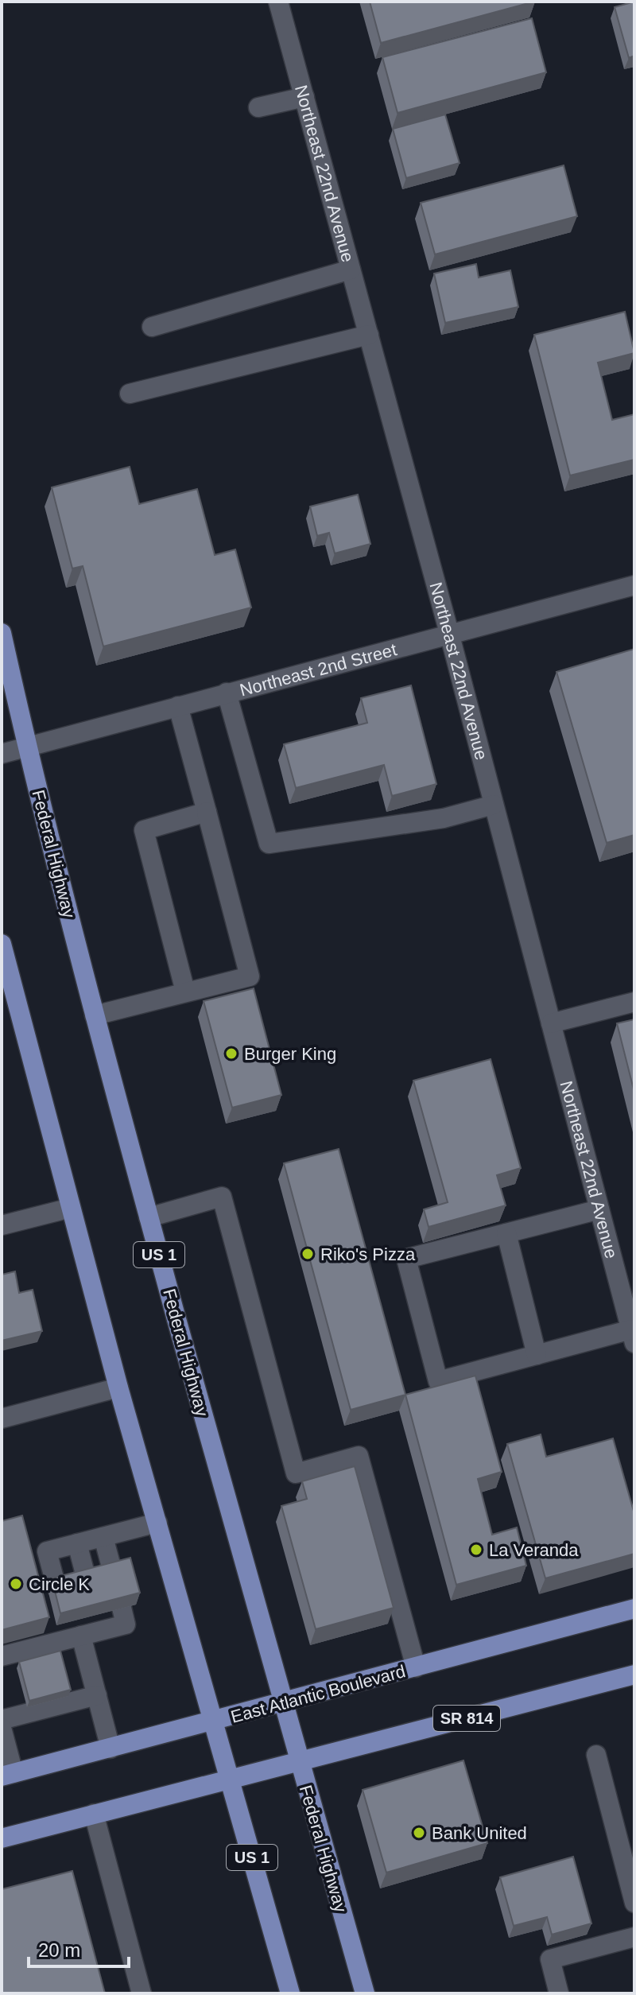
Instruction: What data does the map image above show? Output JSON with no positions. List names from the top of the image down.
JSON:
{
  "streets": {
    "main road": [
      "Federal Highway",
      "US 1",
      "East Atlantic Boulevard",
      "SR 814"
    ],
    "street": ["Northeast 22nd Avenue", "Northeast 2nd Street"]
  },
  "crossings": [
    ["Northeast 22nd Avenue", "Northeast 2nd Street"],
    ["Northeast 2nd Street", "Federal Highway"],
    ["Federal Highway", "East Atlantic Boulevard"],
    ["Federal Highway", "SR 814"],
    ["US 1", "East Atlantic Boulevard"],
    ["US 1", "SR 814"]
  ],
  "places": [
    "Burger King",
    "Riko's Pizza",
    "La Veranda",
    "Circle K",
    "Bank United"
  ],
  "scale_bar": "20 m"
}
